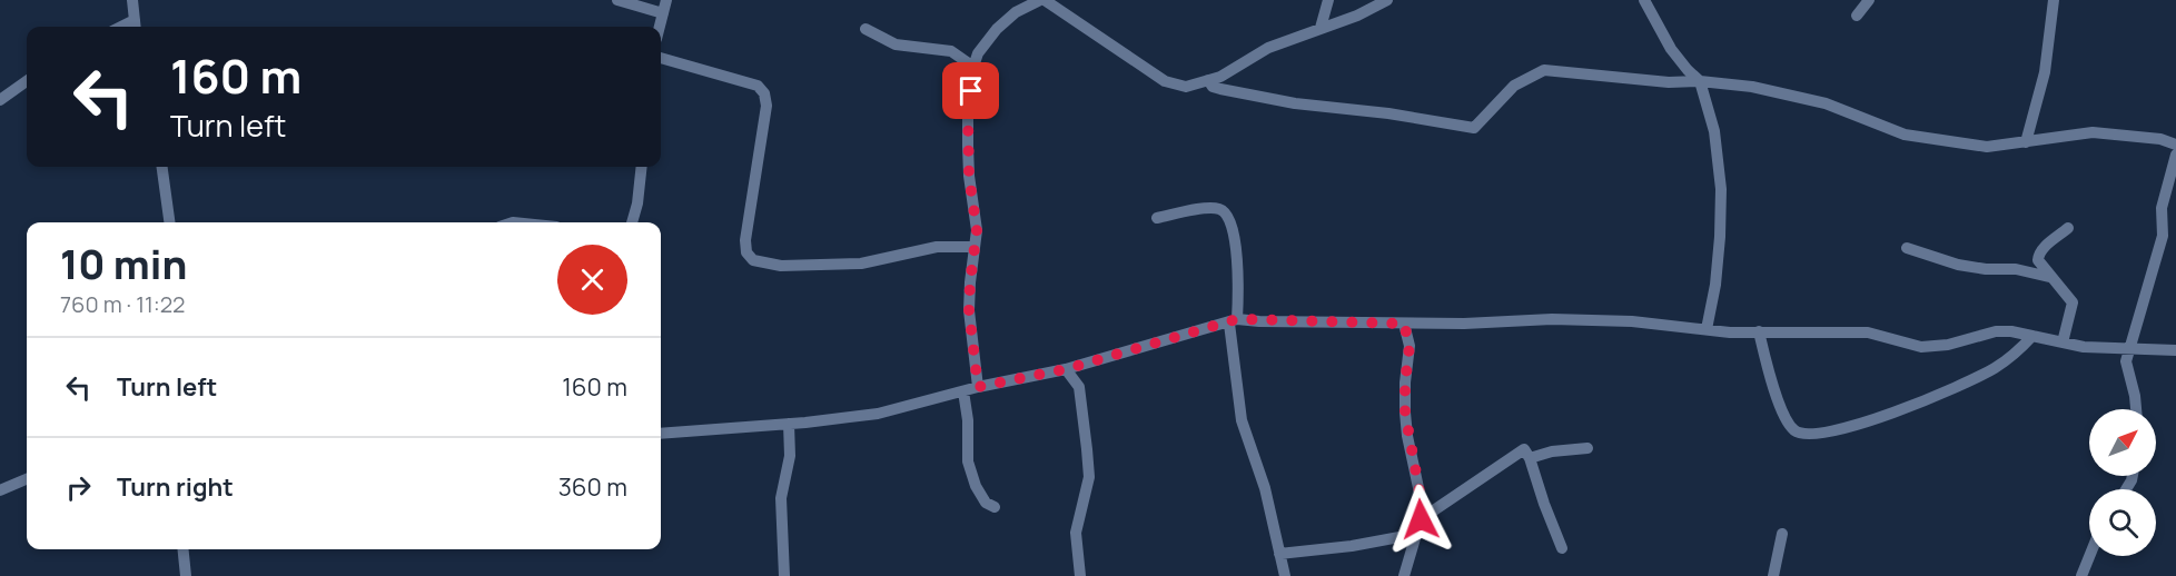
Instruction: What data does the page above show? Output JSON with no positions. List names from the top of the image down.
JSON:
{
  "north": "top right",
  "page": {
    "turn": ["160 m", "Turn left"],
    "heading": ["10 min", "760 m · 11:22"],
    "list": [
      {
        "name": "Turn left",
        "value": "160 m"
      },
      {
        "name": "Turn right",
        "value": "360 m"
      }
    ]
  }
}
